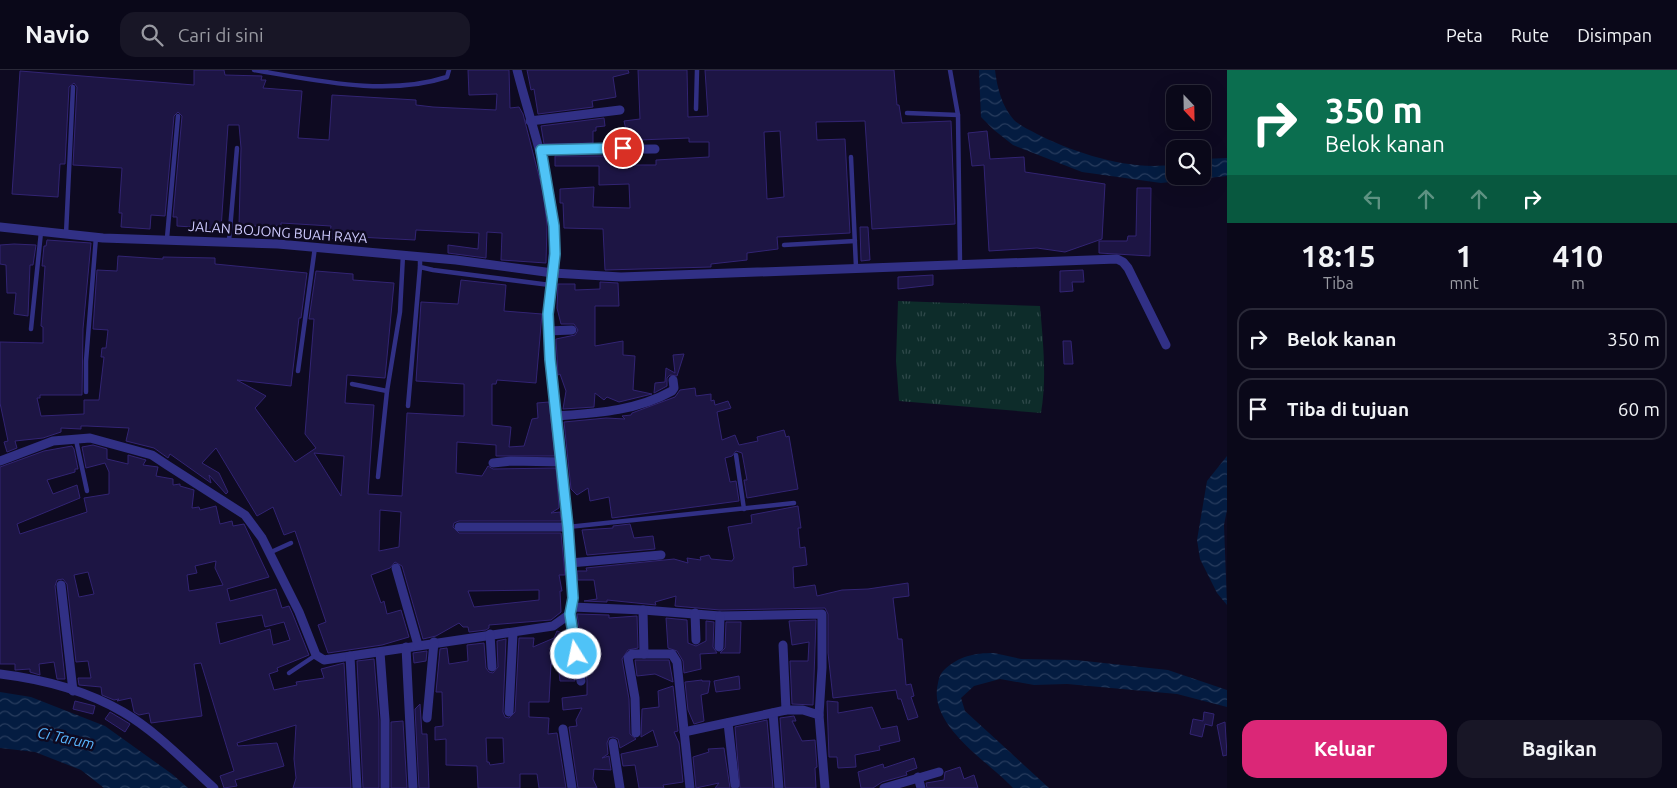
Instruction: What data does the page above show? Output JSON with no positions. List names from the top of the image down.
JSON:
{
  "streets": {
    "street": ["JALAN BOJONG BUAH RAYA"]
  },
  "water": ["Ci Tarum"],
  "north": "bottom",
  "page": {
    "header": "Navio",
    "search": "Cari di sini",
    "nav": ["Peta", "Rute", "Disimpan"],
    "turn": ["350 m", "Belok kanan"],
    "eta": [
      "18:15",
      "Tiba",
      "1",
      "mnt",
      "410",
      "m"
    ],
    "list": [
      {
        "name": "Belok kanan",
        "value": "350 m"
      },
      {
        "name": "Tiba di tujuan",
        "value": "60 m"
      }
    ],
    "buttons": ["Keluar", "Bagikan"]
  }
}
